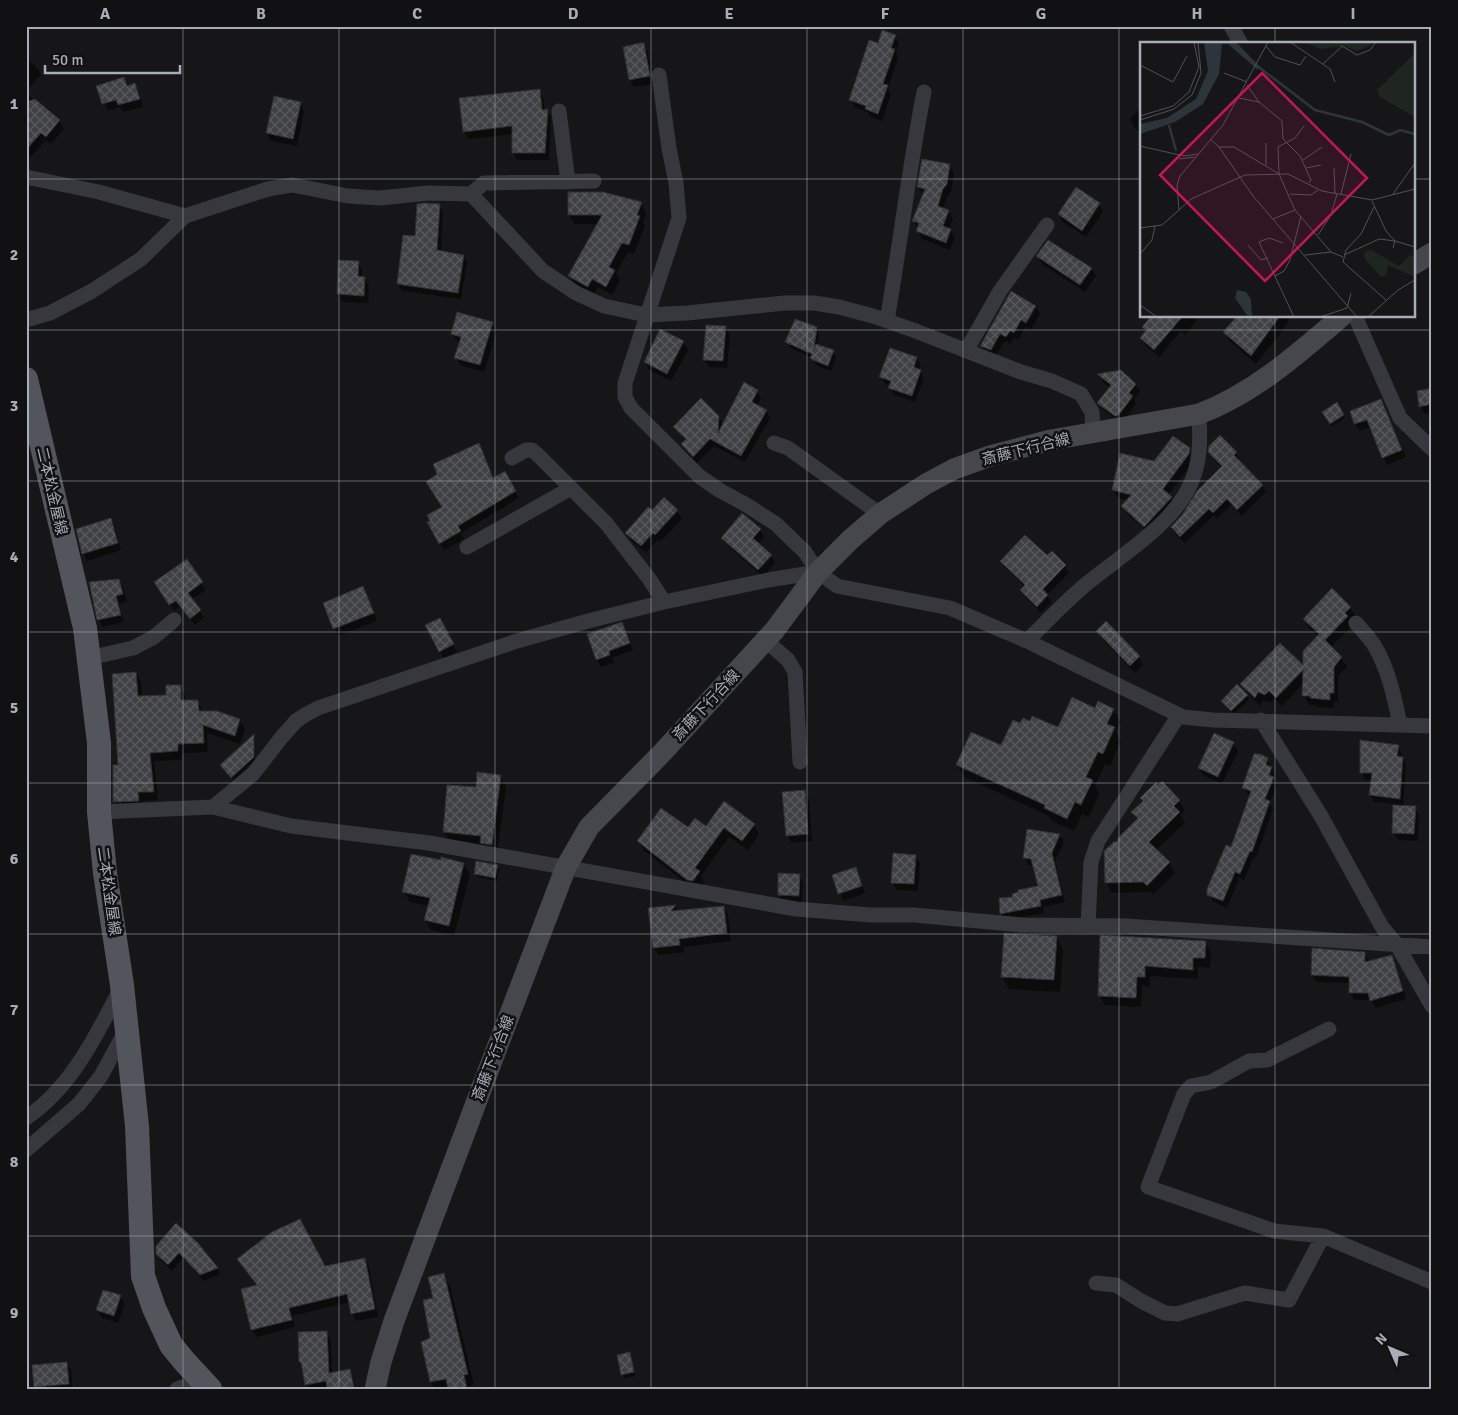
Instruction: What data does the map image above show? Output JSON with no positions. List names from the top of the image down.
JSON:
{
  "streets": {
    "main road": ["斎藤下行合線", "二本松金屋線"]
  },
  "scale_bar": "50 m",
  "north": "top left",
  "grid": {
    "columns": [
      "A",
      "B",
      "C",
      "D",
      "E",
      "F",
      "G",
      "H",
      "I"
    ],
    "rows": [
      "1",
      "2",
      "3",
      "4",
      "5",
      "6",
      "7",
      "8",
      "9"
    ]
  }
}
